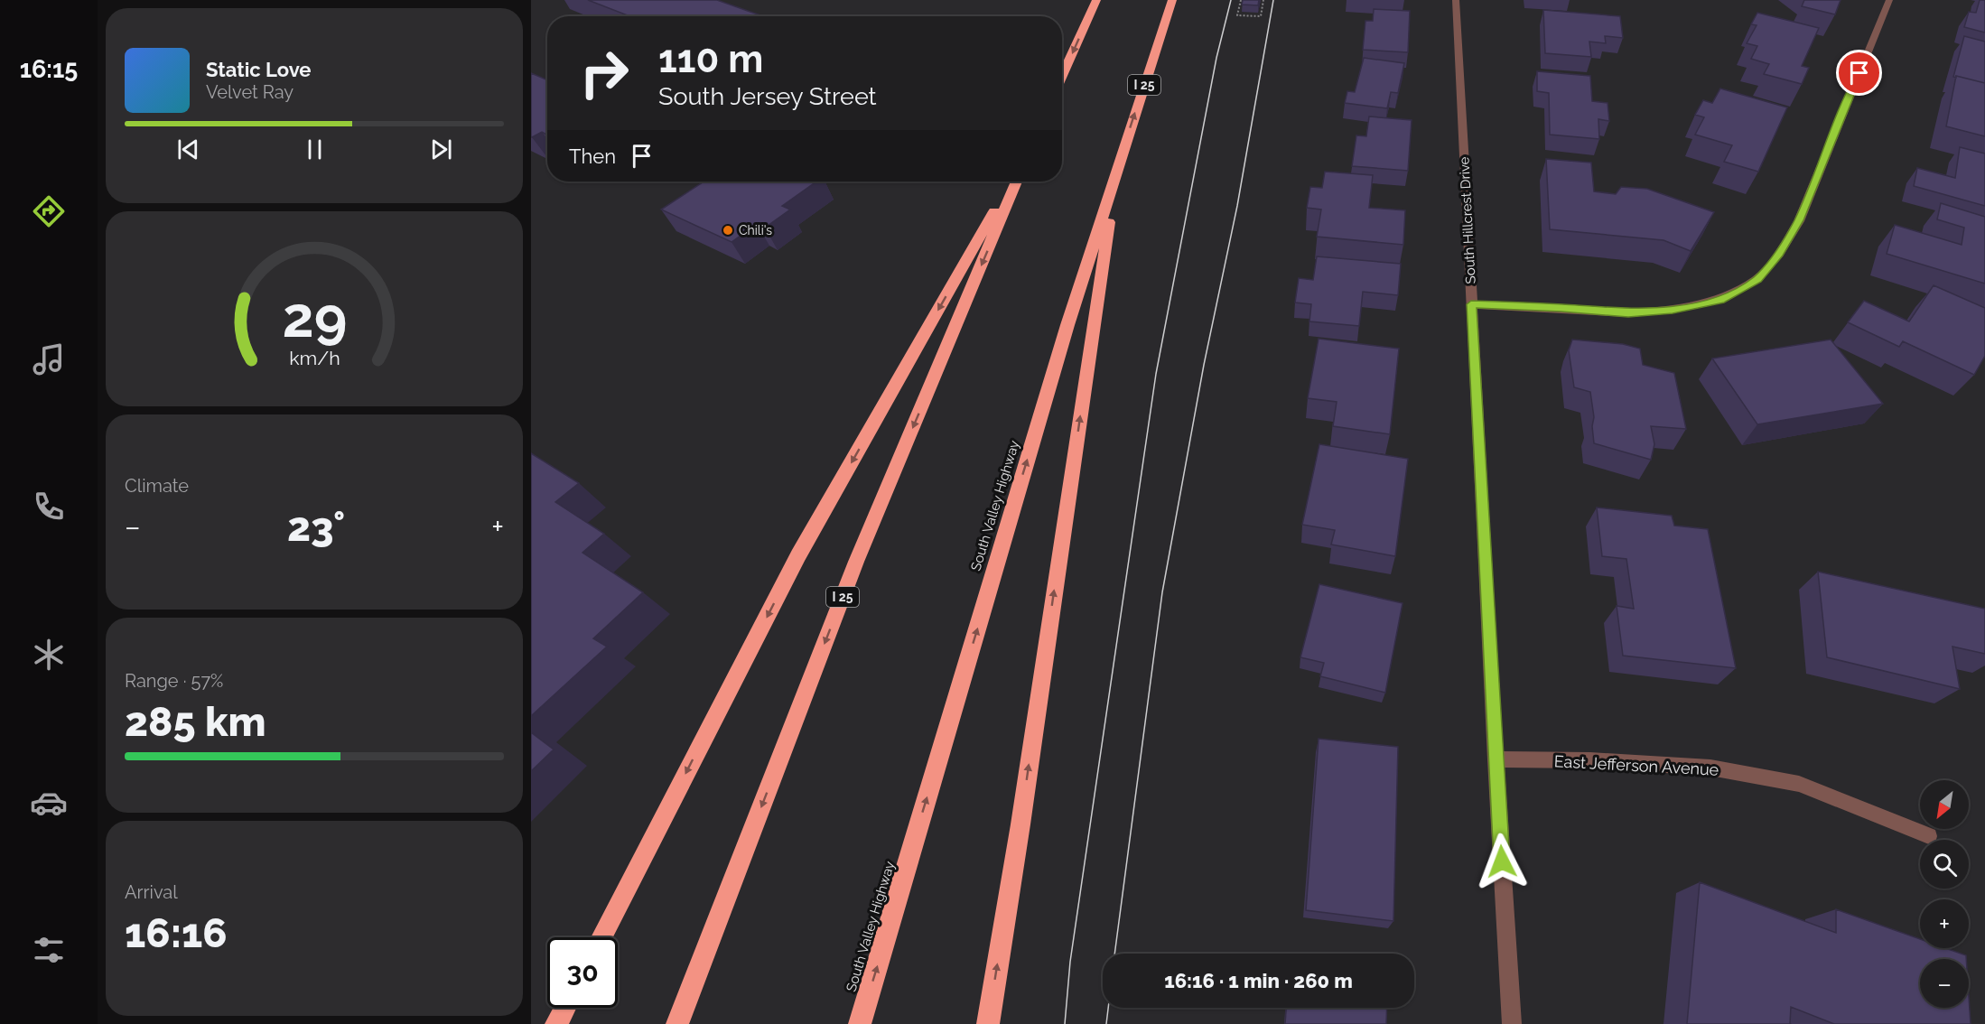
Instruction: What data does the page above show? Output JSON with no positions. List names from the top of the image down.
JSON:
{
  "streets": {
    "highway": ["I 25", "South Valley Highway"],
    "street": ["South Hillcrest Drive", "East Jefferson Avenue"]
  },
  "crossings": [
    ["South Hillcrest Drive", "East Jefferson Avenue"]
  ],
  "places": ["Chili's"],
  "north": "bottom left",
  "page": {
    "tabs": "16:15",
    "turn": ["110 m", "South Jersey Street"],
    "song": ["Static Love", "Velvet Ray"],
    "then": "Then",
    "tile": [
      "Climate",
      ["Range · 57%", "285 km"],
      ["Arrival", "16:16"]
    ],
    "heat": ["−", "23°", "+"],
    "map_buttons": ["+", "−"],
    "limit": "30",
    "trip": "16:16 · 1 min · 260 m",
    "gauge": ["29", "km/h"]
  }
}
